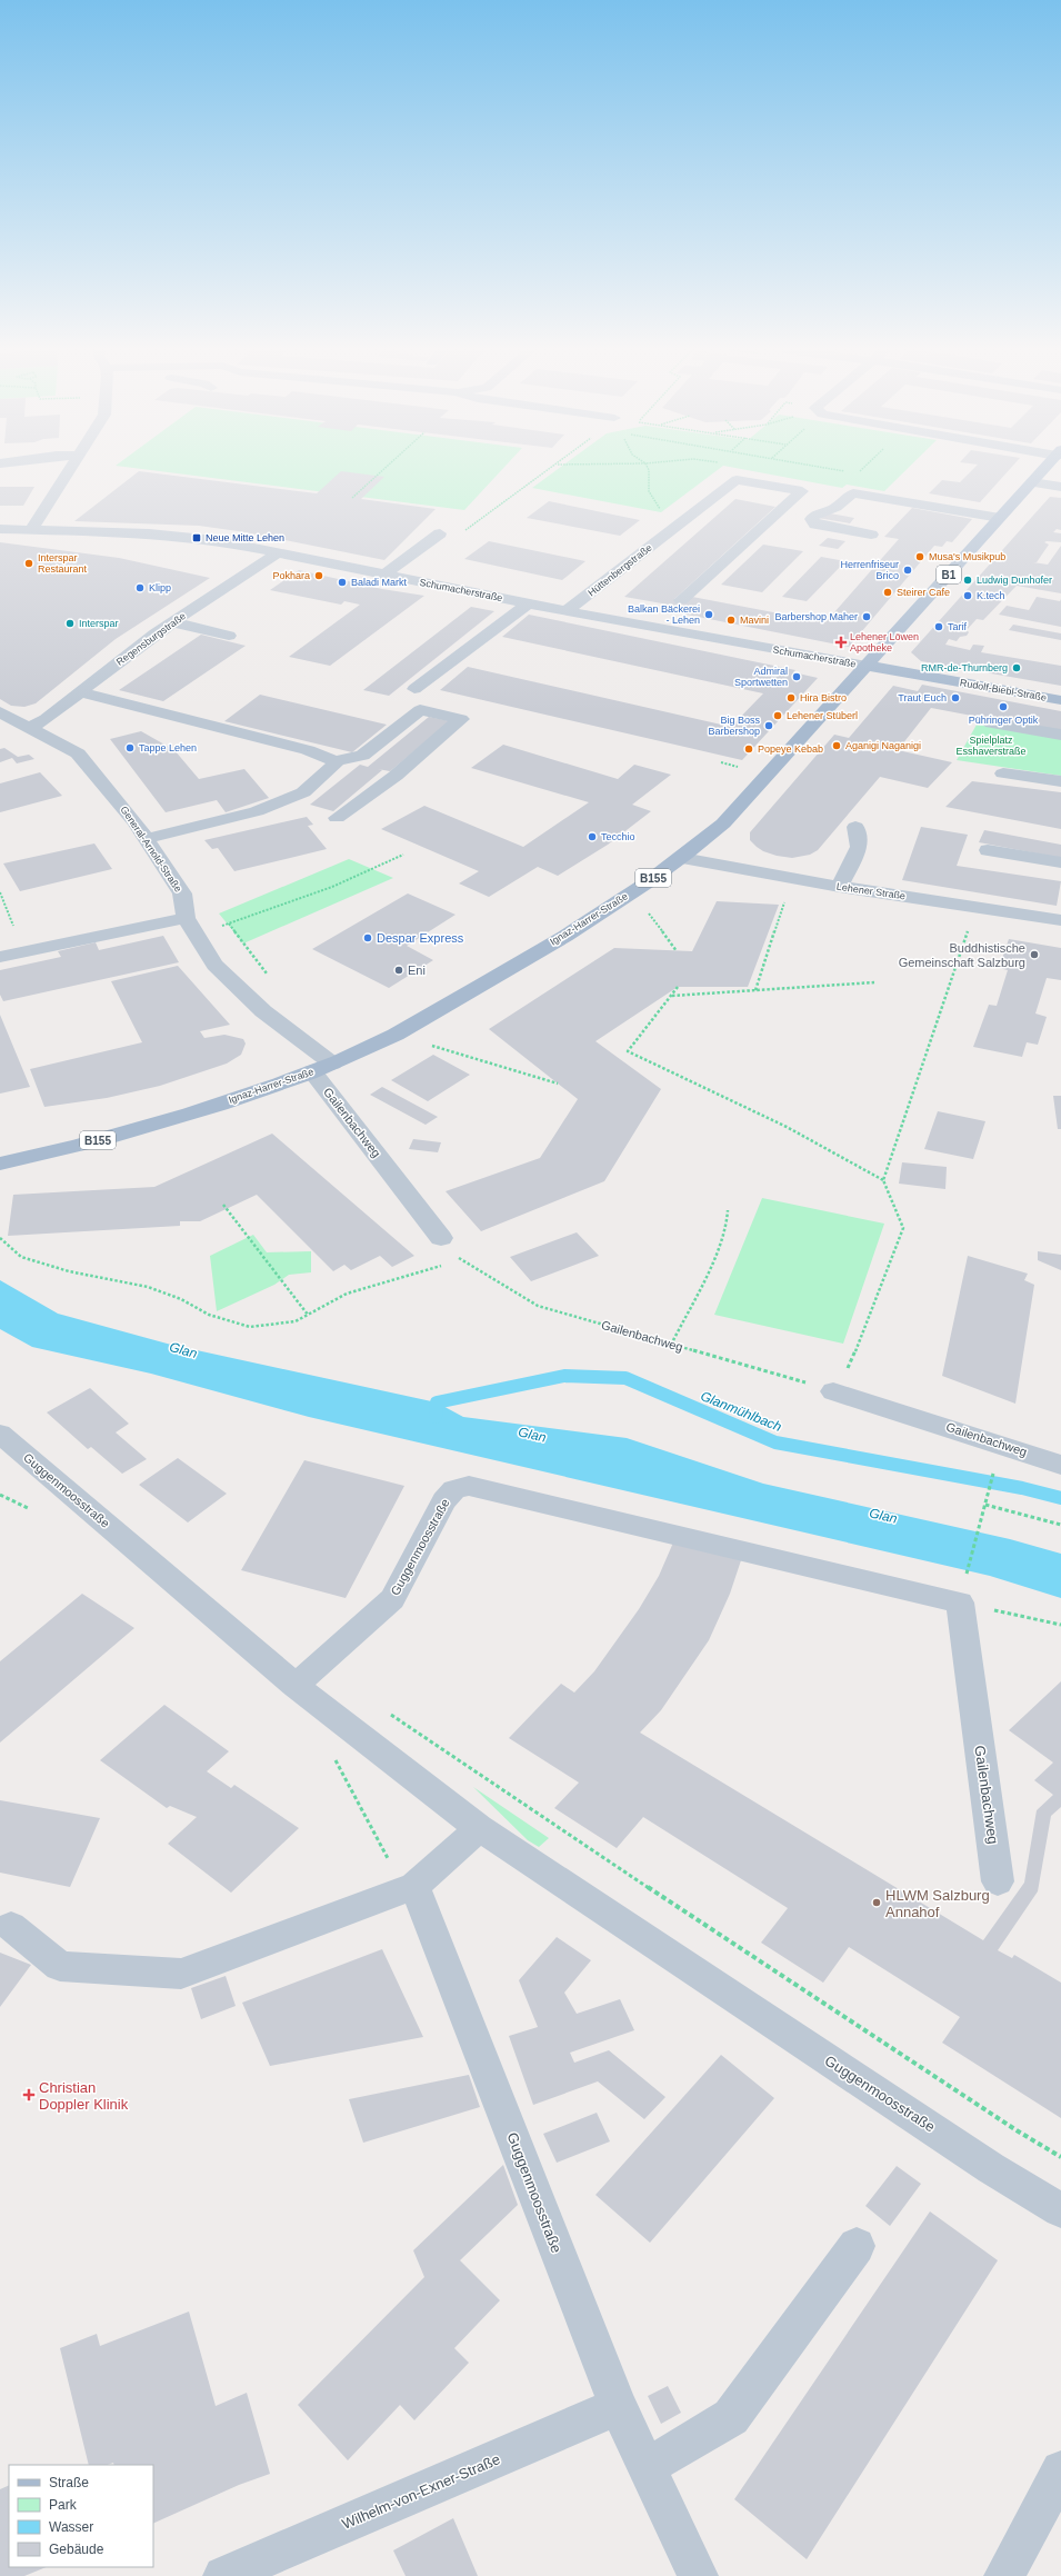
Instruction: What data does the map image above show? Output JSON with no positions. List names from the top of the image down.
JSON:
{
  "streets": {
    "main road": [
      "B1",
      "Rudolf-Biebl-Straße",
      "B155",
      "Ignaz-Harrer-Straße"
    ],
    "street": [
      "Hüttenbergstraße",
      "Schumacherstraße",
      "Regensburgstraße",
      "General-Arnold-Straße",
      "Lehener Straße",
      "Gailenbachweg",
      "Guggenmoosstraße",
      "Wilhelm-von-Exner-Straße"
    ]
  },
  "crossings": [
    ["Hüttenbergstraße", "Schumacherstraße"],
    ["Schumacherstraße", "Regensburgstraße"],
    ["Schumacherstraße", "Rudolf-Biebl-Straße"],
    ["Schumacherstraße", "Ignaz-Harrer-Straße"],
    ["Regensburgstraße", "General-Arnold-Straße"],
    ["Rudolf-Biebl-Straße", "Ignaz-Harrer-Straße"],
    ["General-Arnold-Straße", "Ignaz-Harrer-Straße"],
    ["Lehener Straße", "Ignaz-Harrer-Straße"],
    ["Ignaz-Harrer-Straße", "Gailenbachweg"],
    ["Gailenbachweg", "Guggenmoosstraße"],
    ["Guggenmoosstraße", "Wilhelm-von-Exner-Straße"]
  ],
  "water": ["Glan", "Glanmühlbach"],
  "parks": ["Spielplatz Esshaverstraße"],
  "places": {
    "transit": ["Neue Mitte Lehen"],
    "other": [
      "Musa's Musikpub",
      "Interspar Restaurant",
      "Herrenfriseur Brico",
      "Pokhara",
      "Ludwig Dunhofer",
      "Baladi Markt",
      "Klipp",
      "Steirer Cafe",
      "K.tech",
      "Balkan Bäckerei - Lehen",
      "Barbershop Maher",
      "Mavini",
      "Interspar",
      "Tarif",
      "RMR-de-Thurnberg",
      "Admiral Sportwetten",
      "Hira Bistro",
      "Traut Euch",
      "Pühringer Optik",
      "Lehener Stüberl",
      "Big Boss Barbershop",
      "Aganigi Naganigi",
      "Tappe Lehen",
      "Popeye Kebab",
      "Tecchio",
      "Despar Express",
      "Buddhistische Gemeinschaft Salzburg",
      "Eni",
      "HLWM Salzburg Annahof"
    ],
    "health": ["Lehener Löwen Apotheke", "Christian Doppler Klinik"]
  },
  "legend": [
    "Straße",
    "Park",
    "Wasser",
    "Gebäude"
  ]
}
